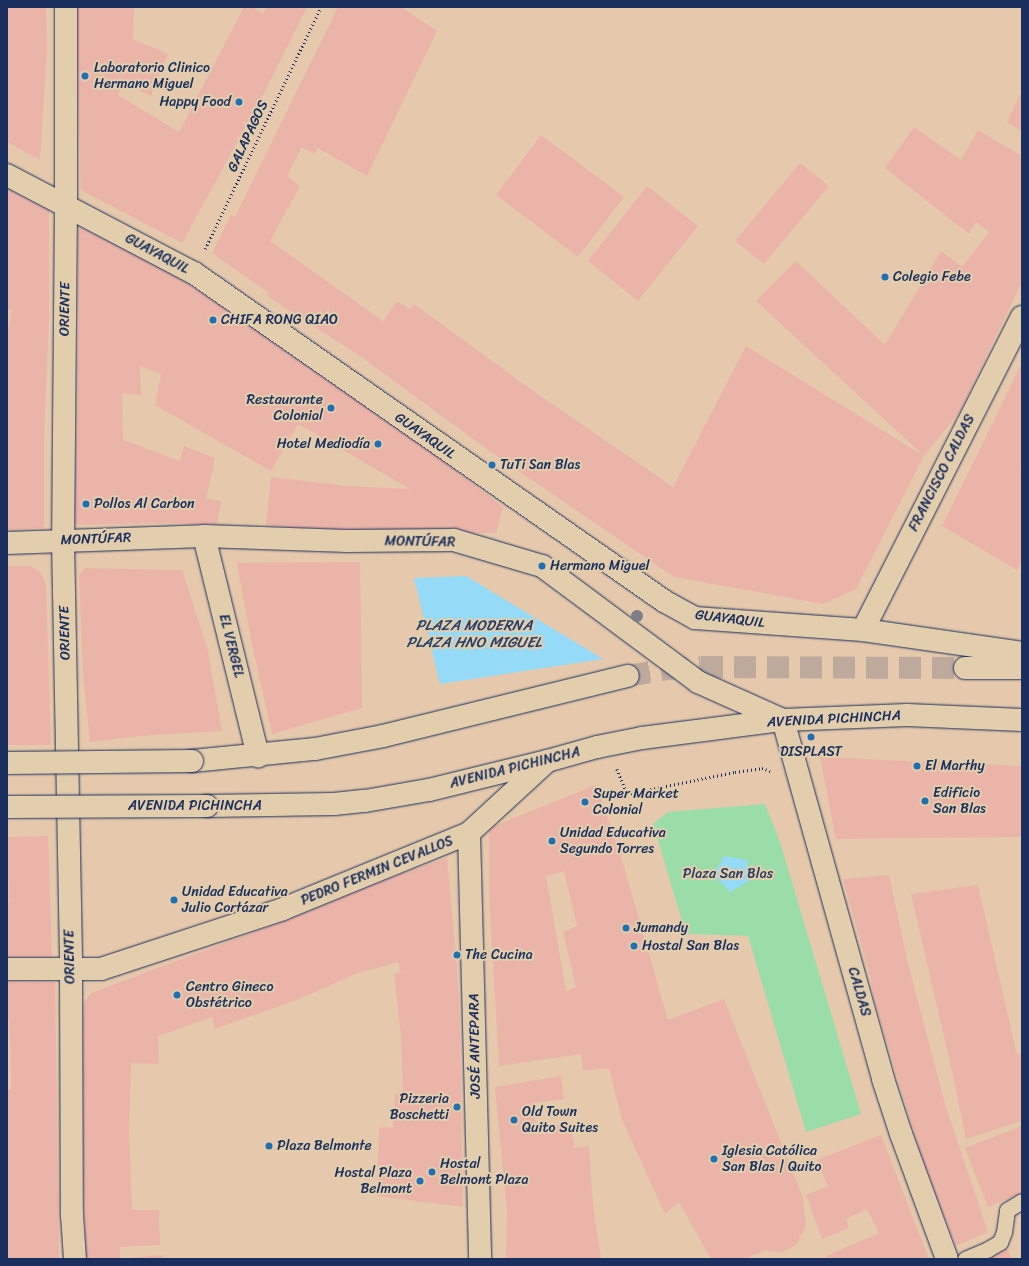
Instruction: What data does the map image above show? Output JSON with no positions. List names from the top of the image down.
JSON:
{
  "streets": {
    "street": [
      "GUAYAQUIL",
      "ORIENTE",
      "FRANCISCO CALDAS",
      "MONTÚFAR",
      "EL VERGEL",
      "AVENIDA PICHINCHA",
      "PEDRO FERMIN CEVALLOS",
      "CALDAS",
      "JOSÉ ANTEPARA"
    ],
    "path": ["GALAPAGOS"]
  },
  "crossings": [
    ["GALAPAGOS", "GUAYAQUIL"],
    ["GUAYAQUIL", "ORIENTE"],
    ["GUAYAQUIL", "FRANCISCO CALDAS"],
    ["ORIENTE", "MONTÚFAR"],
    ["ORIENTE", "PEDRO FERMIN CEVALLOS"],
    ["MONTÚFAR", "EL VERGEL"],
    ["MONTÚFAR", "AVENIDA PICHINCHA"],
    ["MONTÚFAR", "CALDAS"],
    ["AVENIDA PICHINCHA", "CALDAS"],
    ["PEDRO FERMIN CEVALLOS", "JOSÉ ANTEPARA"]
  ],
  "water": ["PLAZA MODERNA PLAZA HNO MIGUEL"],
  "parks": ["Plaza San Blas"],
  "places": [
    "Laboratorio Clinico Hermano Miguel",
    "Happy Food",
    "Colegio Febe",
    "CHIFA RONG QIAO",
    "Restaurante Colonial",
    "Hotel Mediodía",
    "TuTi San Blas",
    "Pollos Al Carbon",
    "Hermano Miguel",
    "DISPLAST",
    "El Marthy",
    "Edificio San Blas",
    "Super Market Colonial",
    "Unidad Educativa Segundo Torres",
    "Unidad Educativa Julio Cortázar",
    "Jumandy",
    "Hostal San Blas",
    "The Cucina",
    "Centro Gineco Obstétrico",
    "Pizzeria Boschetti",
    "Old Town Quito Suites",
    "Plaza Belmonte",
    "Iglesia Católica San Blas | Quito",
    "Hostal Belmont Plaza",
    "Hostal Plaza Belmont"
  ]
}
